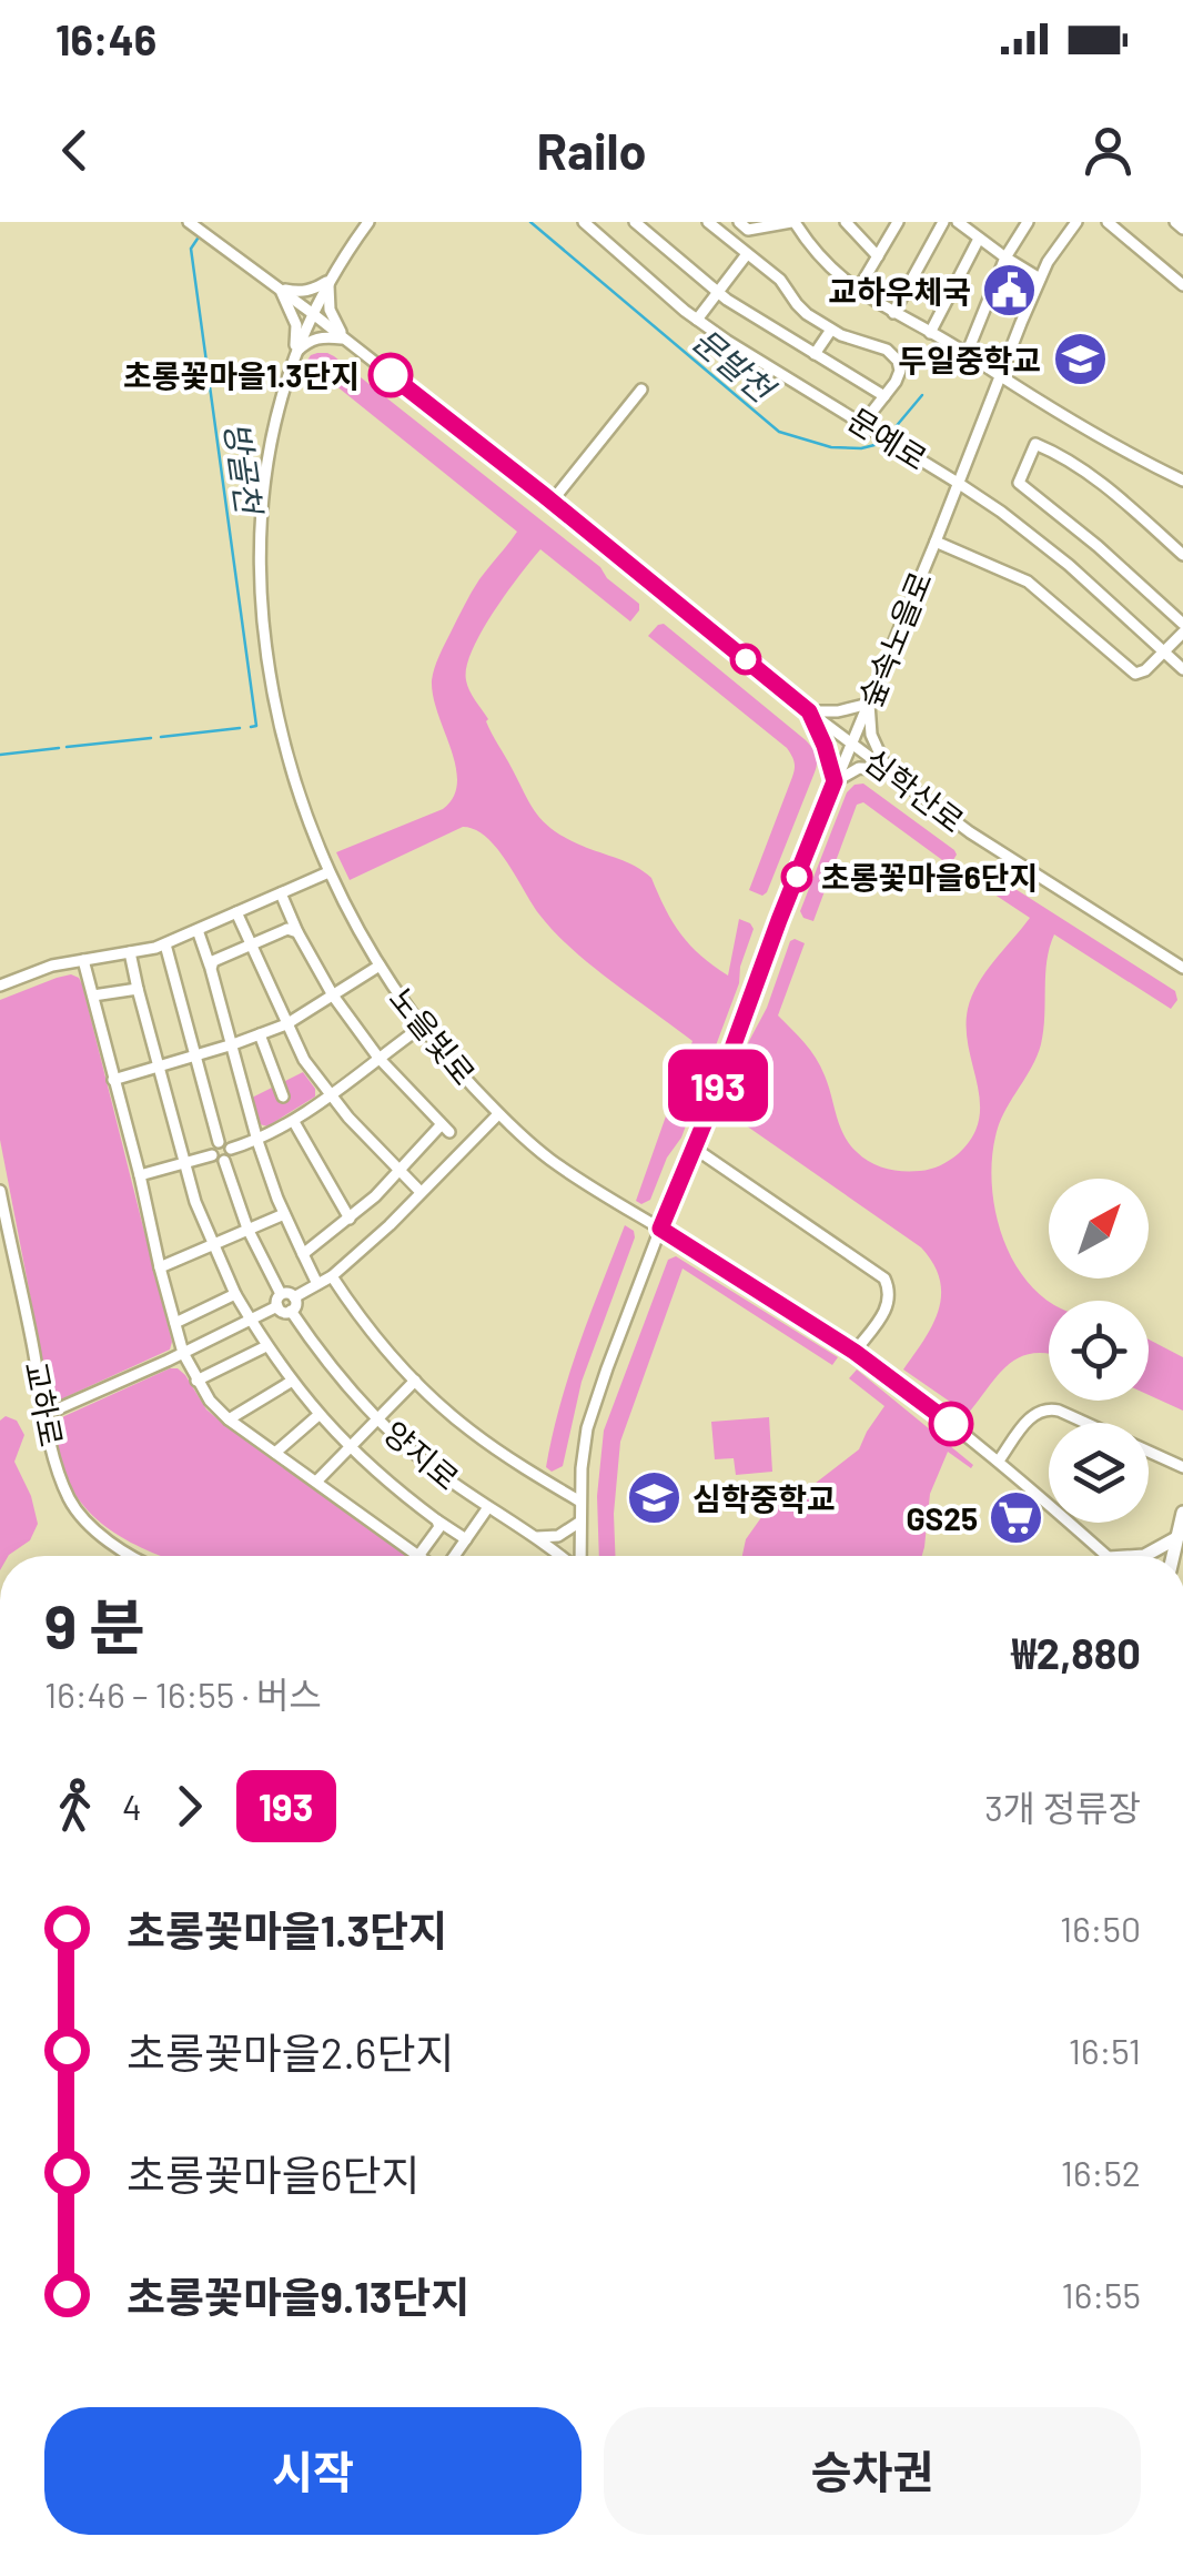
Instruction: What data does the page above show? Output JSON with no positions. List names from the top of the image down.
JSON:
{
  "streets": {
    "street": [
      "문예로",
      "숲속노을로",
      "심학산로",
      "노을빛로",
      "교하로",
      "양지로"
    ]
  },
  "crossings": [
    ["문예로", "숲속노을로"],
    ["숲속노을로", "심학산로"],
    ["숲속노을로", "노을빛로"],
    ["심학산로", "노을빛로"]
  ],
  "water": ["문발천", "방골천"],
  "places": {
    "public building": ["교하우체국"],
    "school or university": ["두일중학교", "심학중학교"],
    "other": ["초롱꽃마을1.3단지", "초롱꽃마을6단지"],
    "supermarket": ["GS25"]
  },
  "lines": ["bus line 193"],
  "north": "top right",
  "page": {
    "status": "16:46",
    "header": "Railo",
    "on_map": "193",
    "heading": ["9 분", "16:46 – 16:55 · 버스", "₩2,880"],
    "legs": ["4", "193", "3개 정류장"],
    "list": [
      {
        "name": "초롱꽃마을1.3단지",
        "value": "16:50"
      },
      {
        "name": "초롱꽃마을2.6단지",
        "value": "16:51"
      },
      {
        "name": "초롱꽃마을6단지",
        "value": "16:52"
      },
      {
        "name": "초롱꽃마을9.13단지",
        "value": "16:55"
      }
    ],
    "buttons": ["시작", "승차권"]
  }
}
